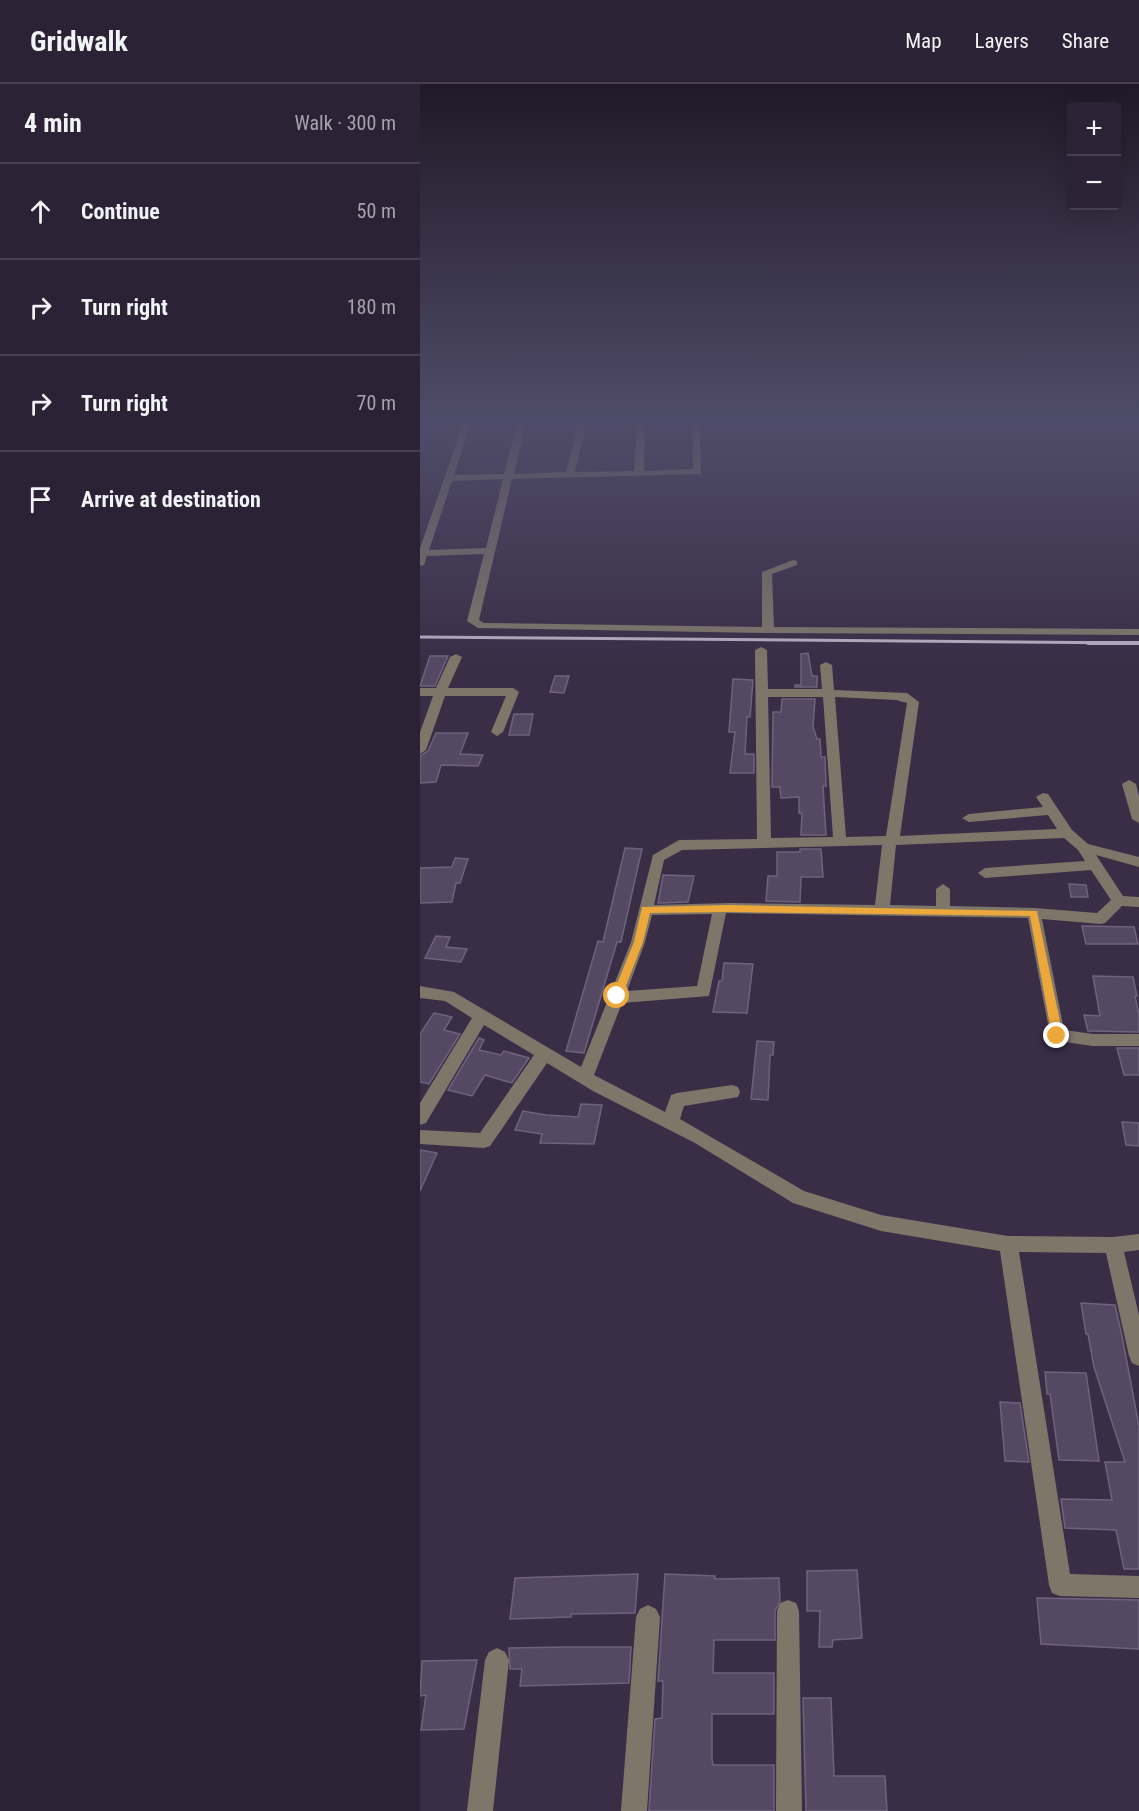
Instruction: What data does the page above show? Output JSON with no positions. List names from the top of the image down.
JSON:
{
  "page": {
    "header": "Gridwalk",
    "nav": ["Map", "Layers", "Share"],
    "heading": ["4 min", "Walk · 300 m"],
    "map_buttons": ["+", "−"],
    "list": [
      ["Continue", "50 m"],
      ["Turn right", "180 m"],
      ["Turn right", "70 m"],
      "Arrive at destination"
    ]
  }
}
